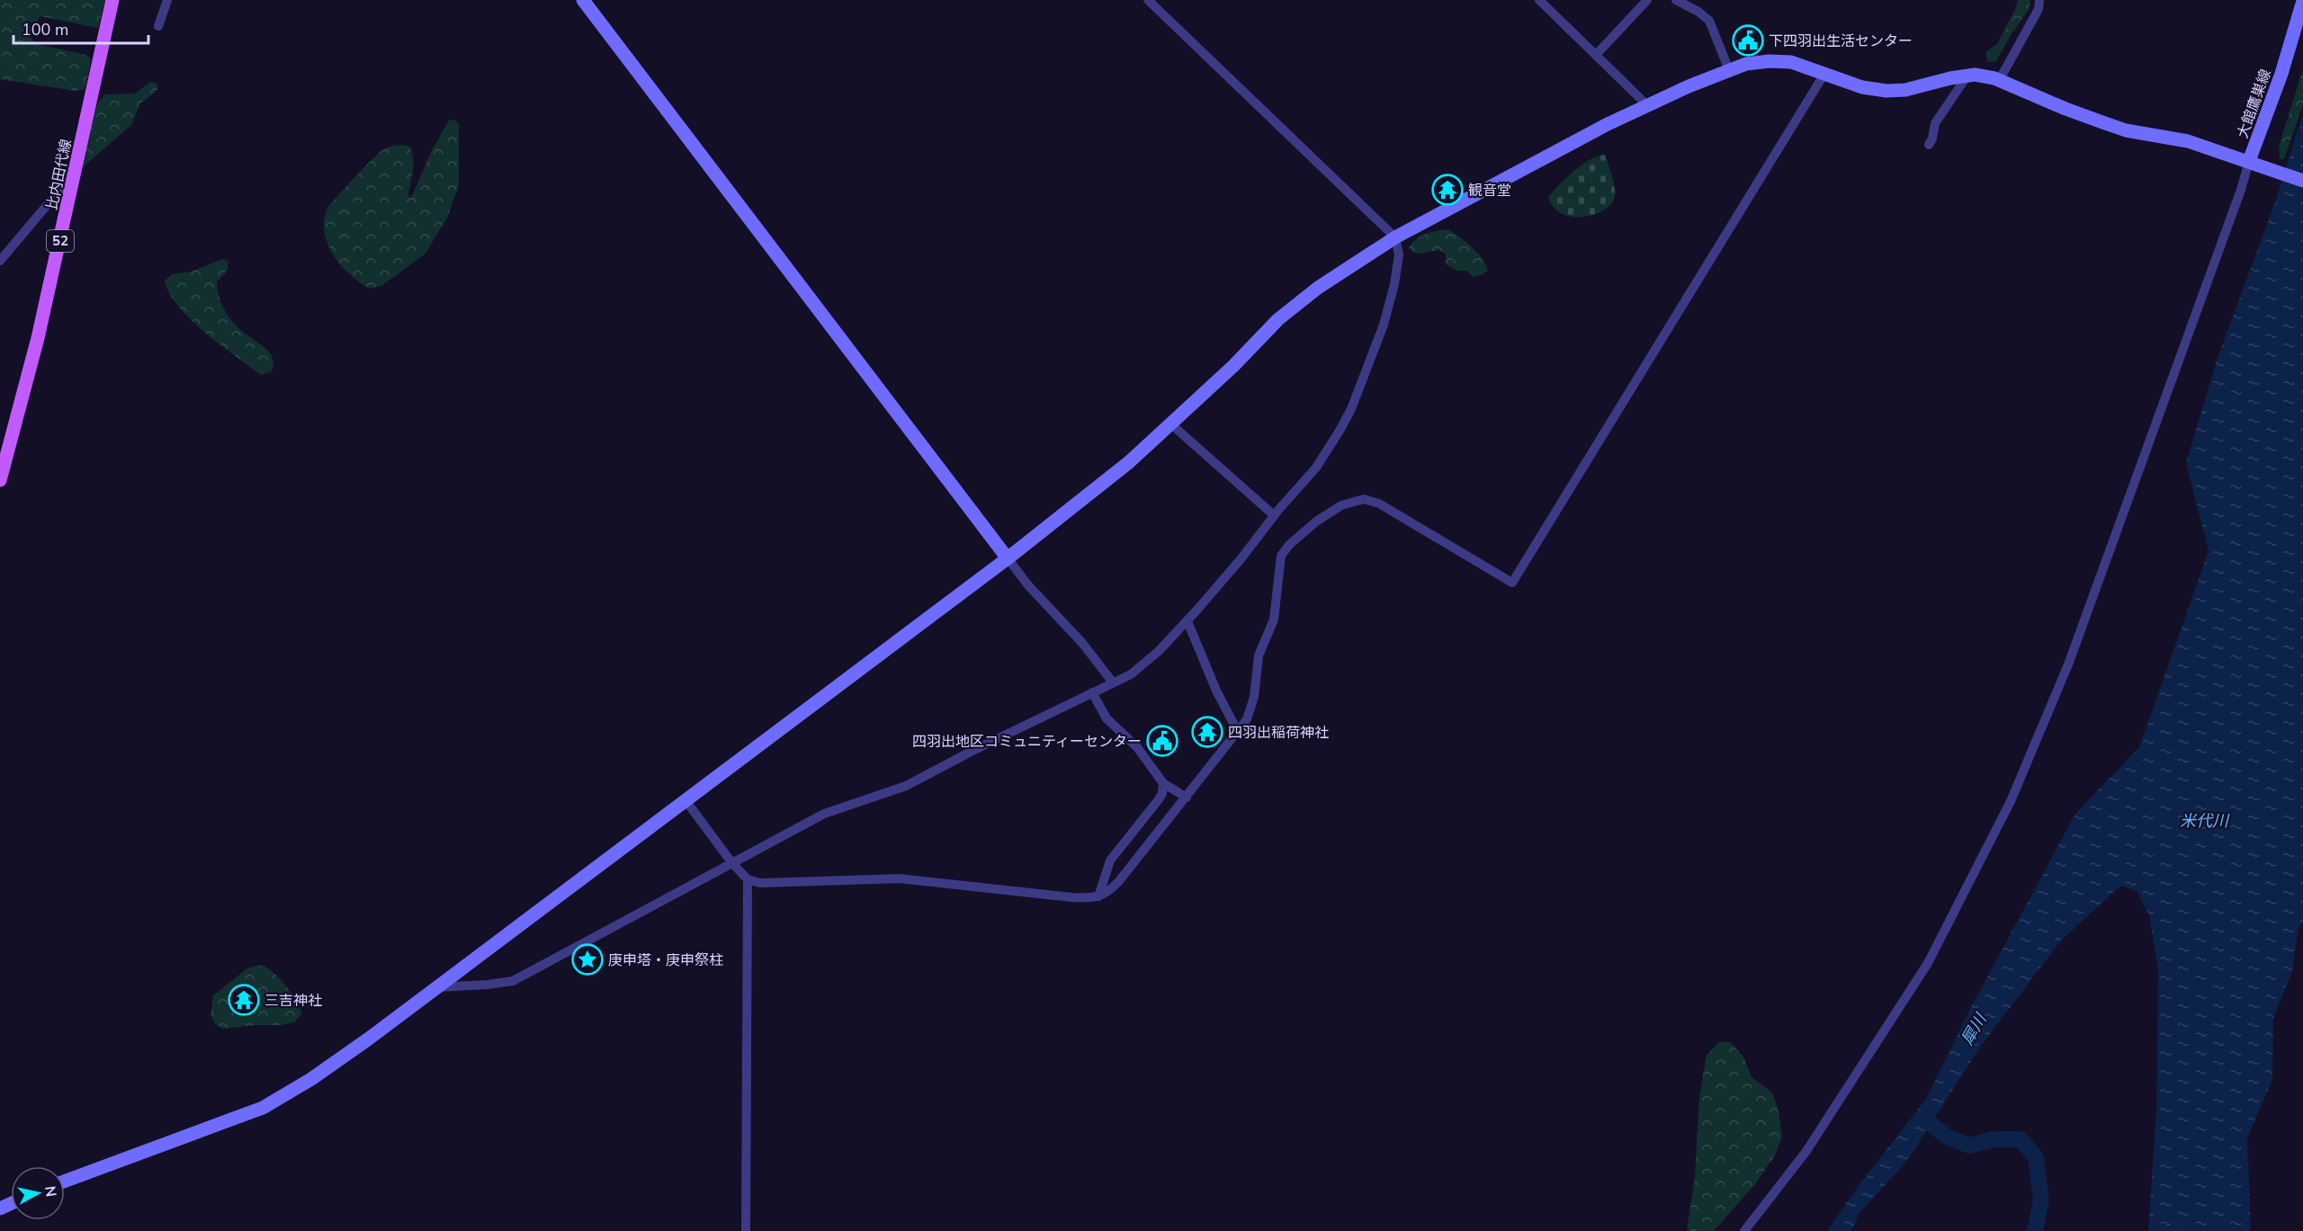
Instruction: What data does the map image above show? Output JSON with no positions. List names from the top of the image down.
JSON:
{
  "streets": {
    "main road": ["比内田代線", "52"],
    "street": ["大館鷹巣線"]
  },
  "water": ["米代川", "犀川"],
  "places": {
    "public building": ["下四羽出生活センター", "四羽出地区コミュニティーセンター"],
    "temple": ["観音堂", "四羽出稲荷神社", "三吉神社"],
    "place": ["庚申塔・庚申祭柱"]
  },
  "scale_bar": "100 m",
  "north": "right"
}
